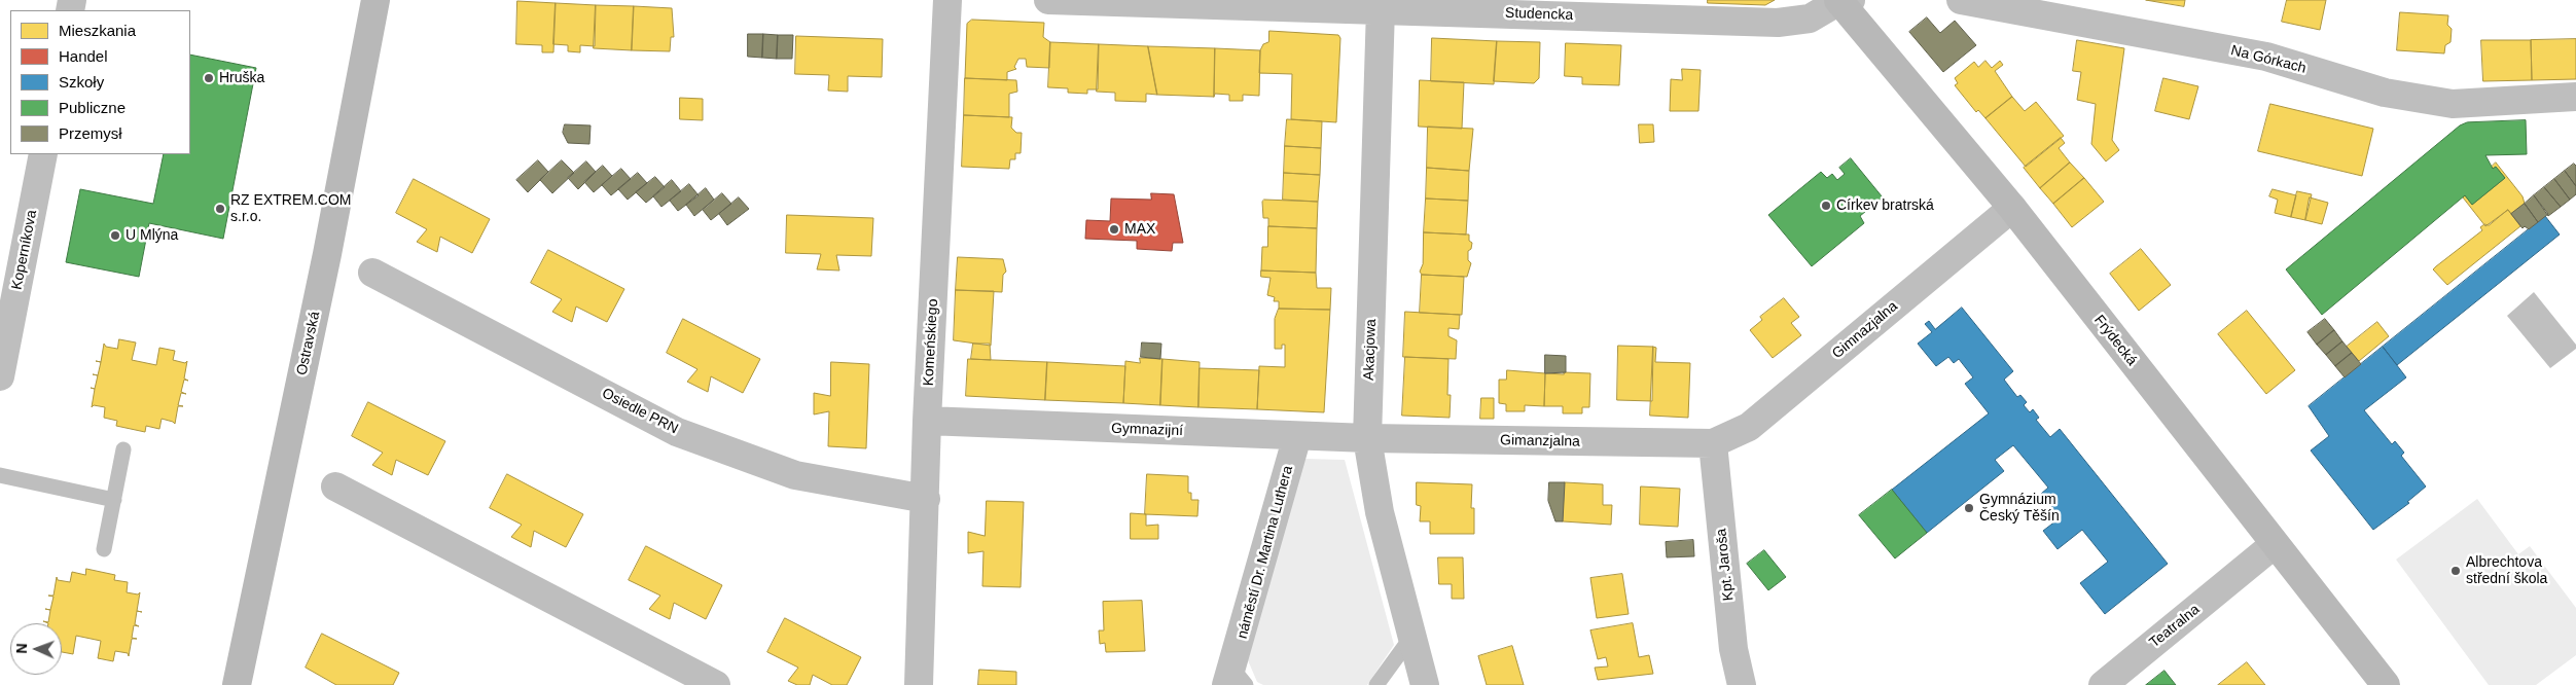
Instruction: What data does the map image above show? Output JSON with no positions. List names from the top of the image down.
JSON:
{
  "streets": {
    "main road": ["Frýdecká", "Ostravská"],
    "street": [
      "Studencka",
      "Na Górkach",
      "Koperníkova",
      "Gimnazjalna",
      "Komeńskiego",
      "Akacjowa",
      "Osiedle PRN",
      "Gymnazijní",
      "Gimanzjalna",
      "náměstí Dr. Martina Luthera",
      "Kpt. Jaroša",
      "Teatralna"
    ]
  },
  "crossings": [
    ["Studencka", "Frýdecká"],
    ["Studencka", "Akacjowa"],
    ["Gimnazjalna", "Frýdecká"],
    ["Gimnazjalna", "Gimanzjalna"],
    ["Gimnazjalna", "Kpt. Jaroša"],
    ["Frýdecká", "Teatralna"],
    ["Komeńskiego", "Osiedle PRN"],
    ["Komeńskiego", "Gymnazijní"],
    ["Akacjowa", "Gymnazijní"],
    ["Akacjowa", "Gimanzjalna"],
    ["Gymnazijní", "Gimanzjalna"],
    ["Gymnazijní", "náměstí Dr. Martina Luthera"],
    ["Gimanzjalna", "Kpt. Jaroša"]
  ],
  "places": [
    "Hruška",
    "Církev bratrská",
    "RZ EXTREM.COM s.r.o.",
    "MAX",
    "U Mlýna",
    "Gymnázium Český Těšín",
    "Albrechtova střední škola"
  ],
  "legend": [
    "Mieszkania",
    "Handel",
    "Szkoły",
    "Publiczne",
    "Przemysł"
  ],
  "north": "left"
}
